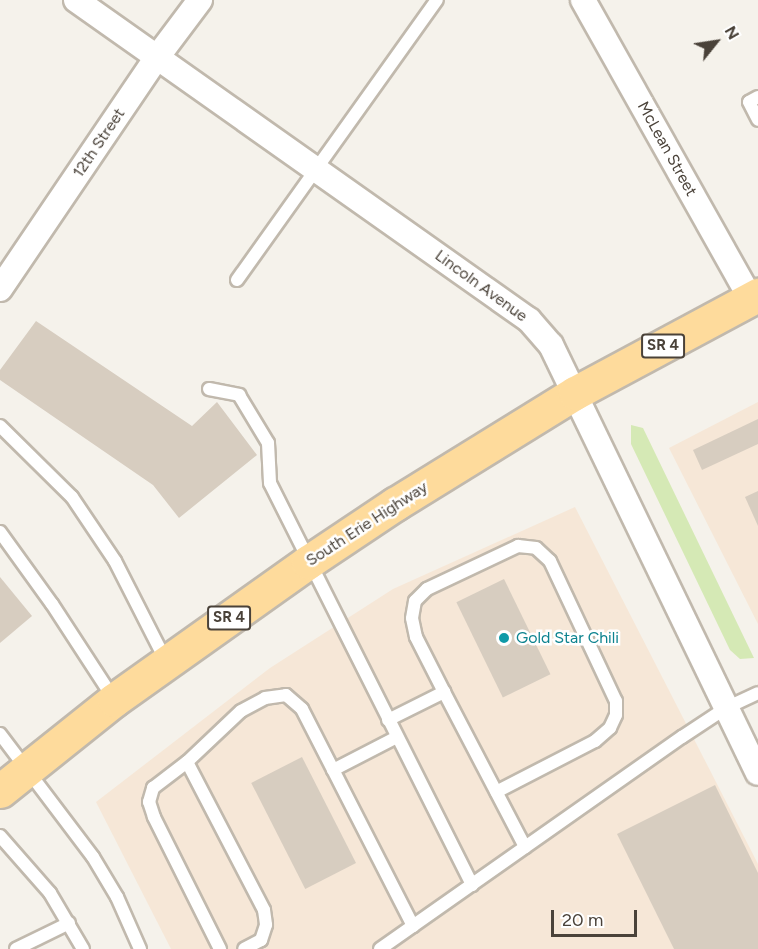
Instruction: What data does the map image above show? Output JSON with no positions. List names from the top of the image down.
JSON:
{
  "streets": {
    "main road": ["SR 4", "South Erie Highway"],
    "street": ["12th Street", "McLean Street", "Lincoln Avenue"]
  },
  "crossings": [
    ["12th Street", "Lincoln Avenue"],
    ["McLean Street", "South Erie Highway"],
    ["Lincoln Avenue", "South Erie Highway"]
  ],
  "places": ["Gold Star Chili"],
  "scale_bar": "20 m",
  "north": "top right"
}
